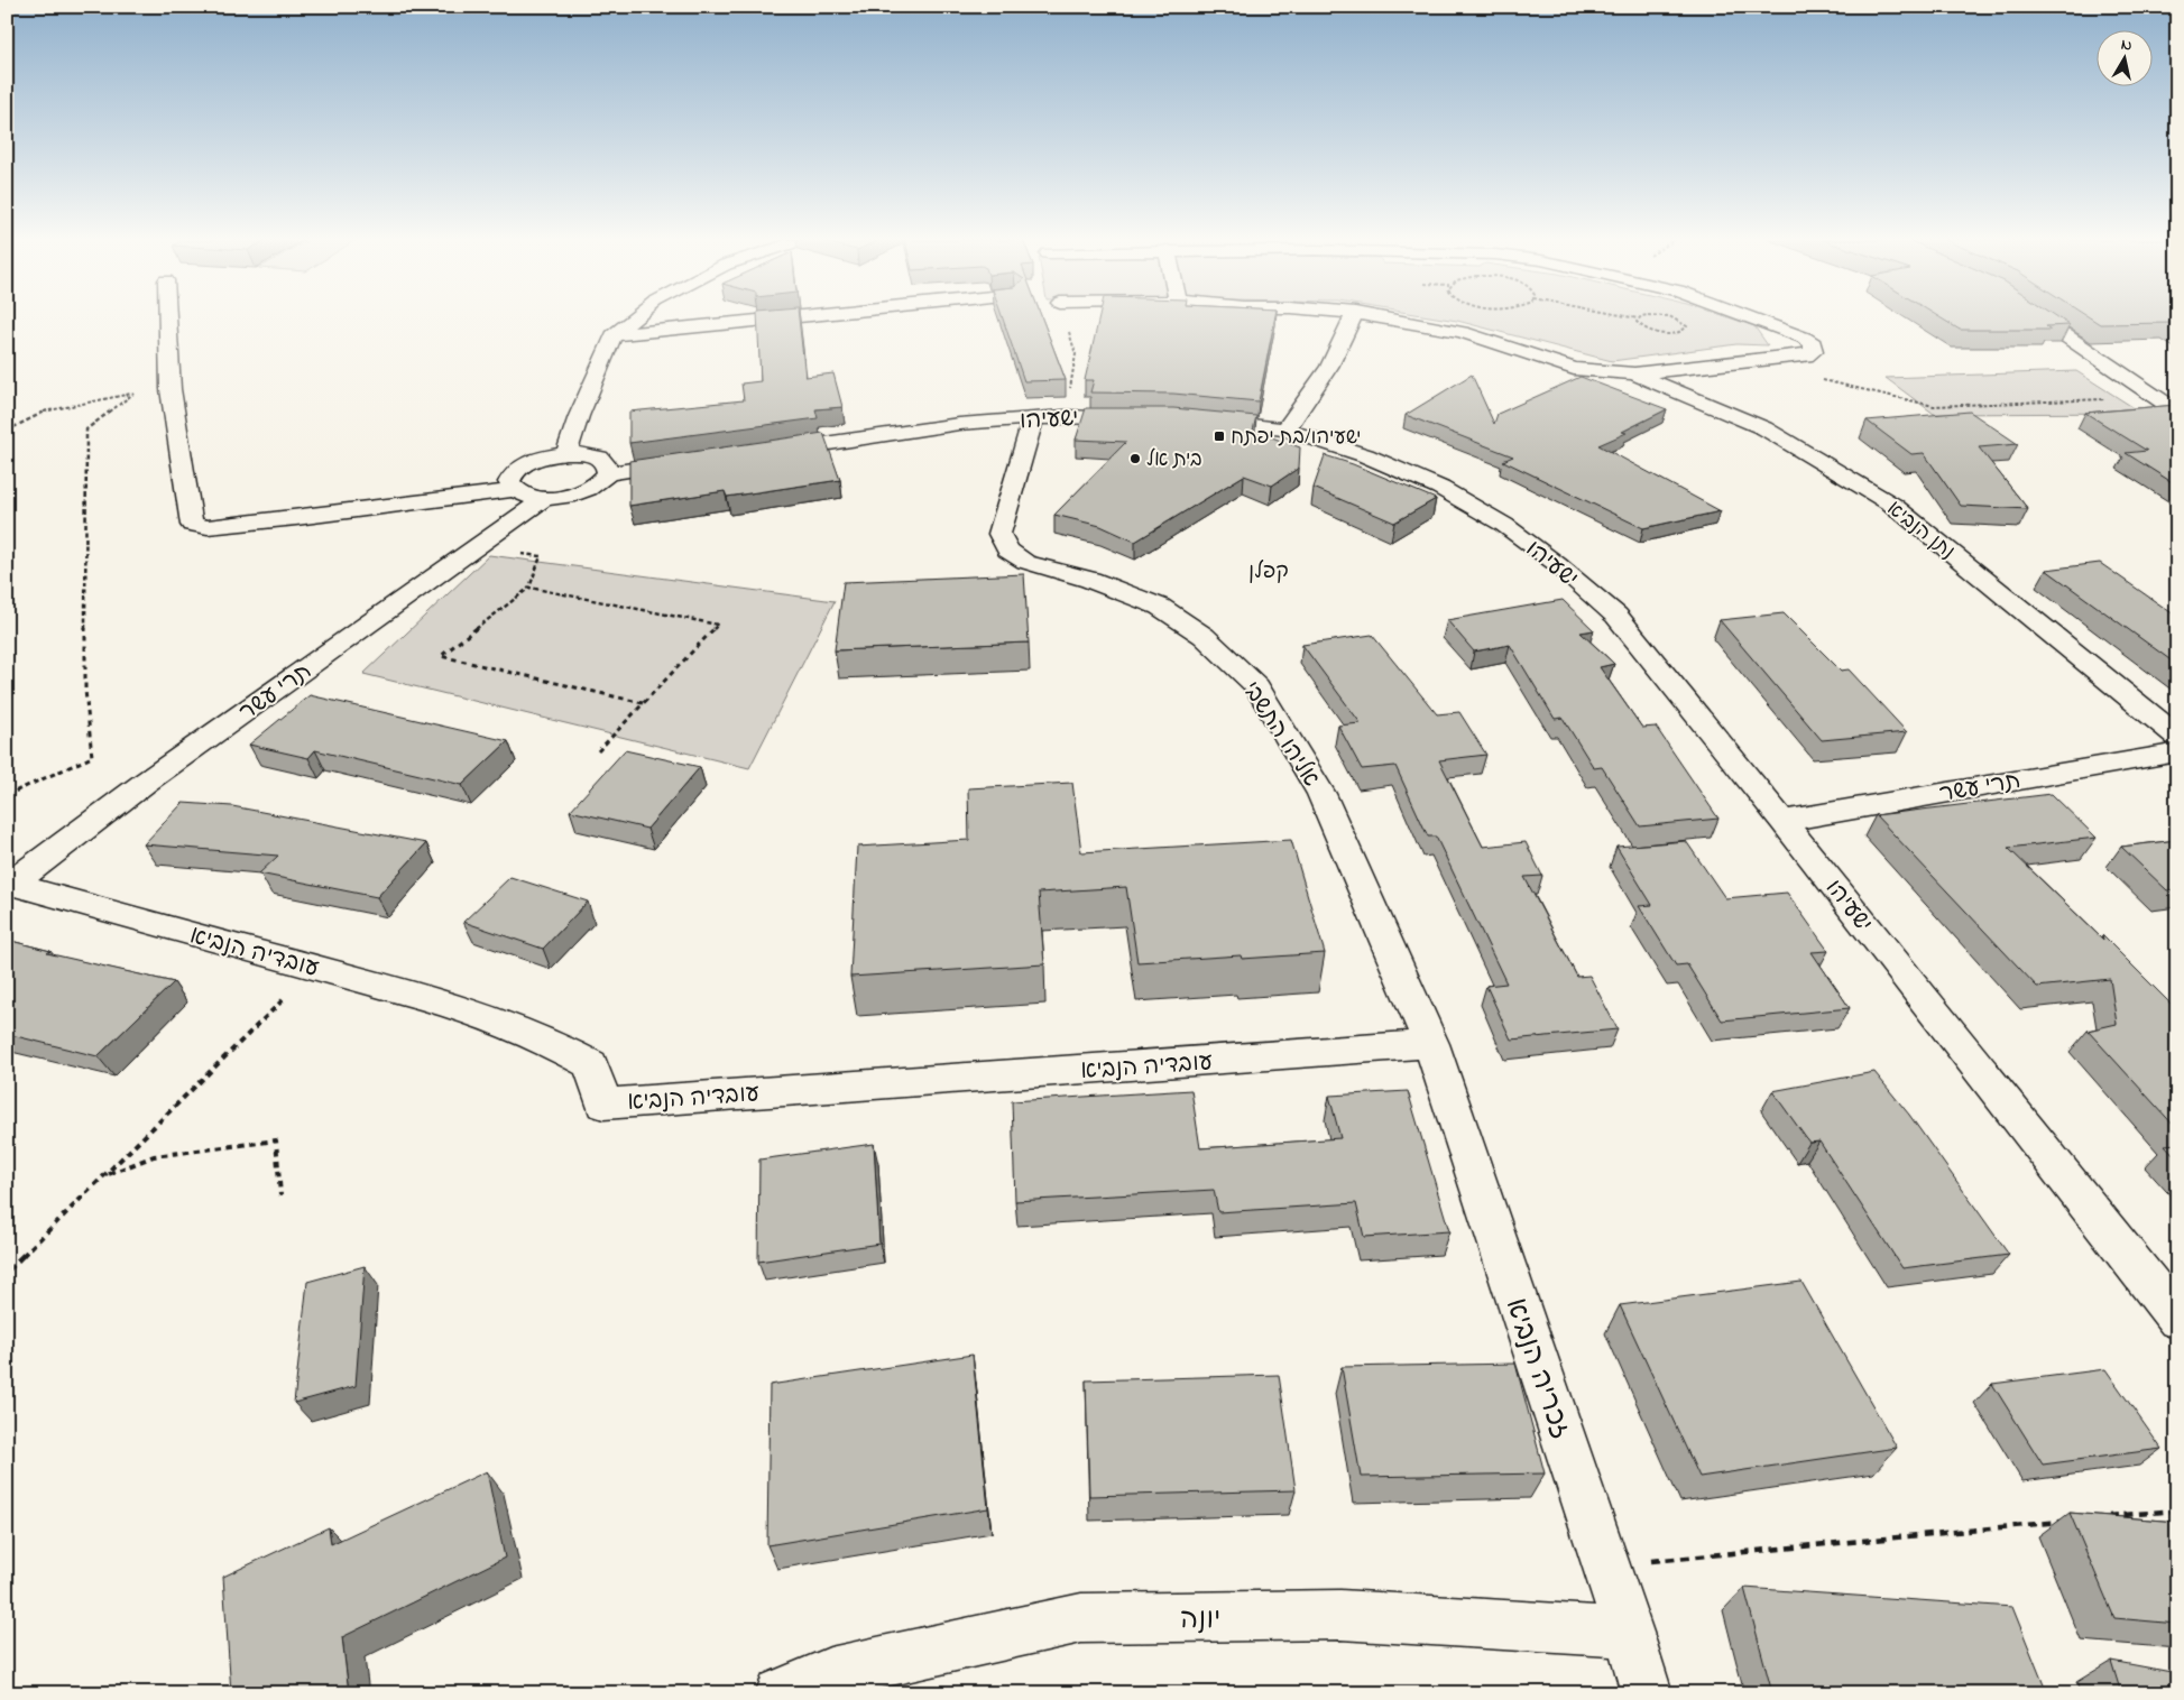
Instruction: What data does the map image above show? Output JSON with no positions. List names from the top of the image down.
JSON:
{
  "streets": {
    "street": [
      "ישעיהו",
      "נתן הנביא",
      "תרי עשר",
      "אליהו התשבי",
      "עובדיה הנביא",
      "זכריה הנביא",
      "יונה"
    ]
  },
  "crossings": [
    ["ישעיהו", "תרי עשר"],
    ["ישעיהו", "אליהו התשבי"],
    ["תרי עשר", "עובדיה הנביא"],
    ["אליהו התשבי", "עובדיה הנביא"],
    ["אליהו התשבי", "זכריה הנביא"],
    ["עובדיה הנביא", "זכריה הנביא"],
    ["זכריה הנביא", "יונה"]
  ],
  "districts": ["קפלן"],
  "places": {
    "transit": ["ישעיהו/בת יפתח"],
    "other": ["בית אל"]
  },
  "north": "top"
}
